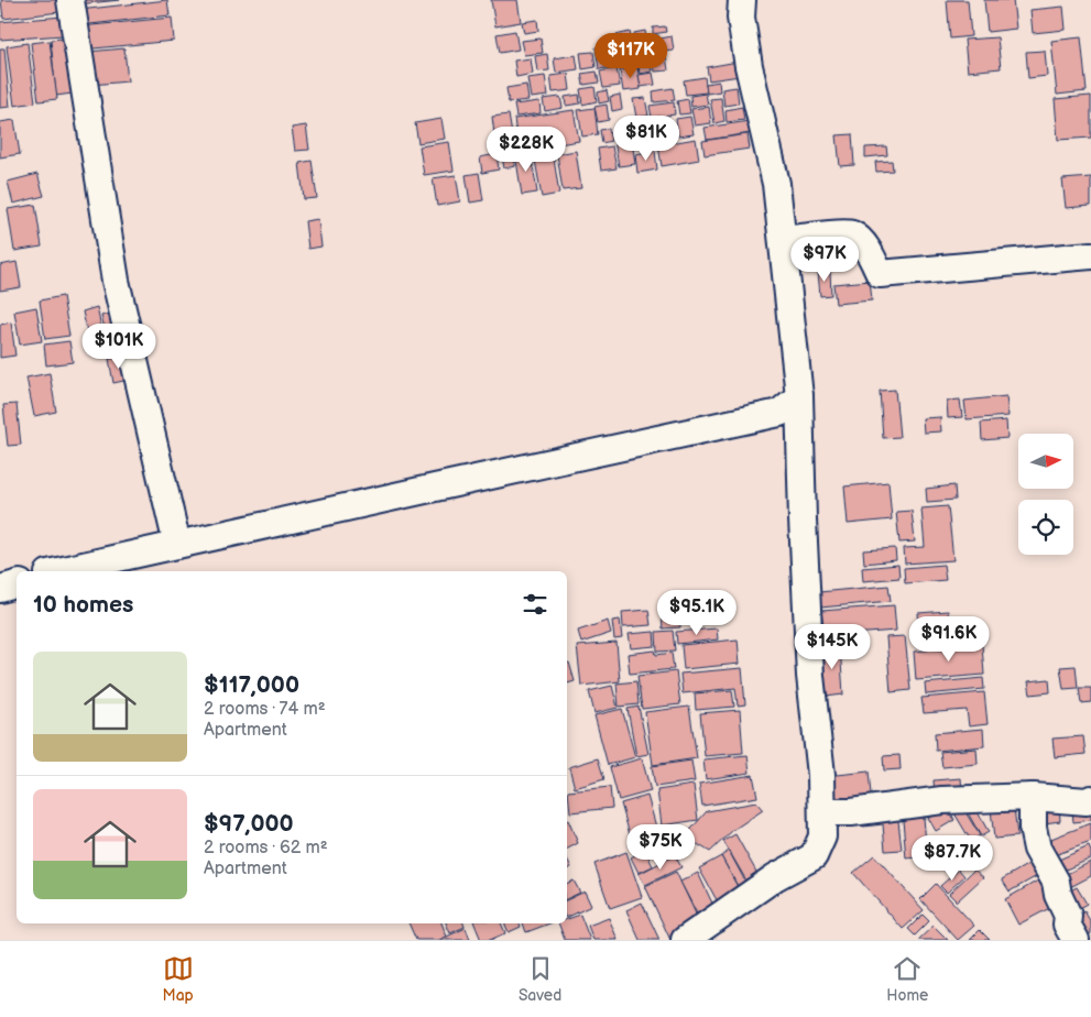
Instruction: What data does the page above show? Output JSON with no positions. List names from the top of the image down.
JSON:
{
  "north": "right",
  "page": {
    "price": [
      "$117K",
      "$81K",
      "$228K",
      "$97K",
      "$101K",
      "$95.1K",
      "$91.6K",
      "$145K",
      "$75K",
      "$87.7K"
    ],
    "heading": "10 homes",
    "list": [
      {
        "name": "$117,000",
        "note": "2 rooms · 74 m² · Apartment"
      },
      {
        "name": "$97,000",
        "note": "2 rooms · 62 m² · Apartment"
      }
    ],
    "tabs": ["Map", "Saved", "Home"]
  }
}
